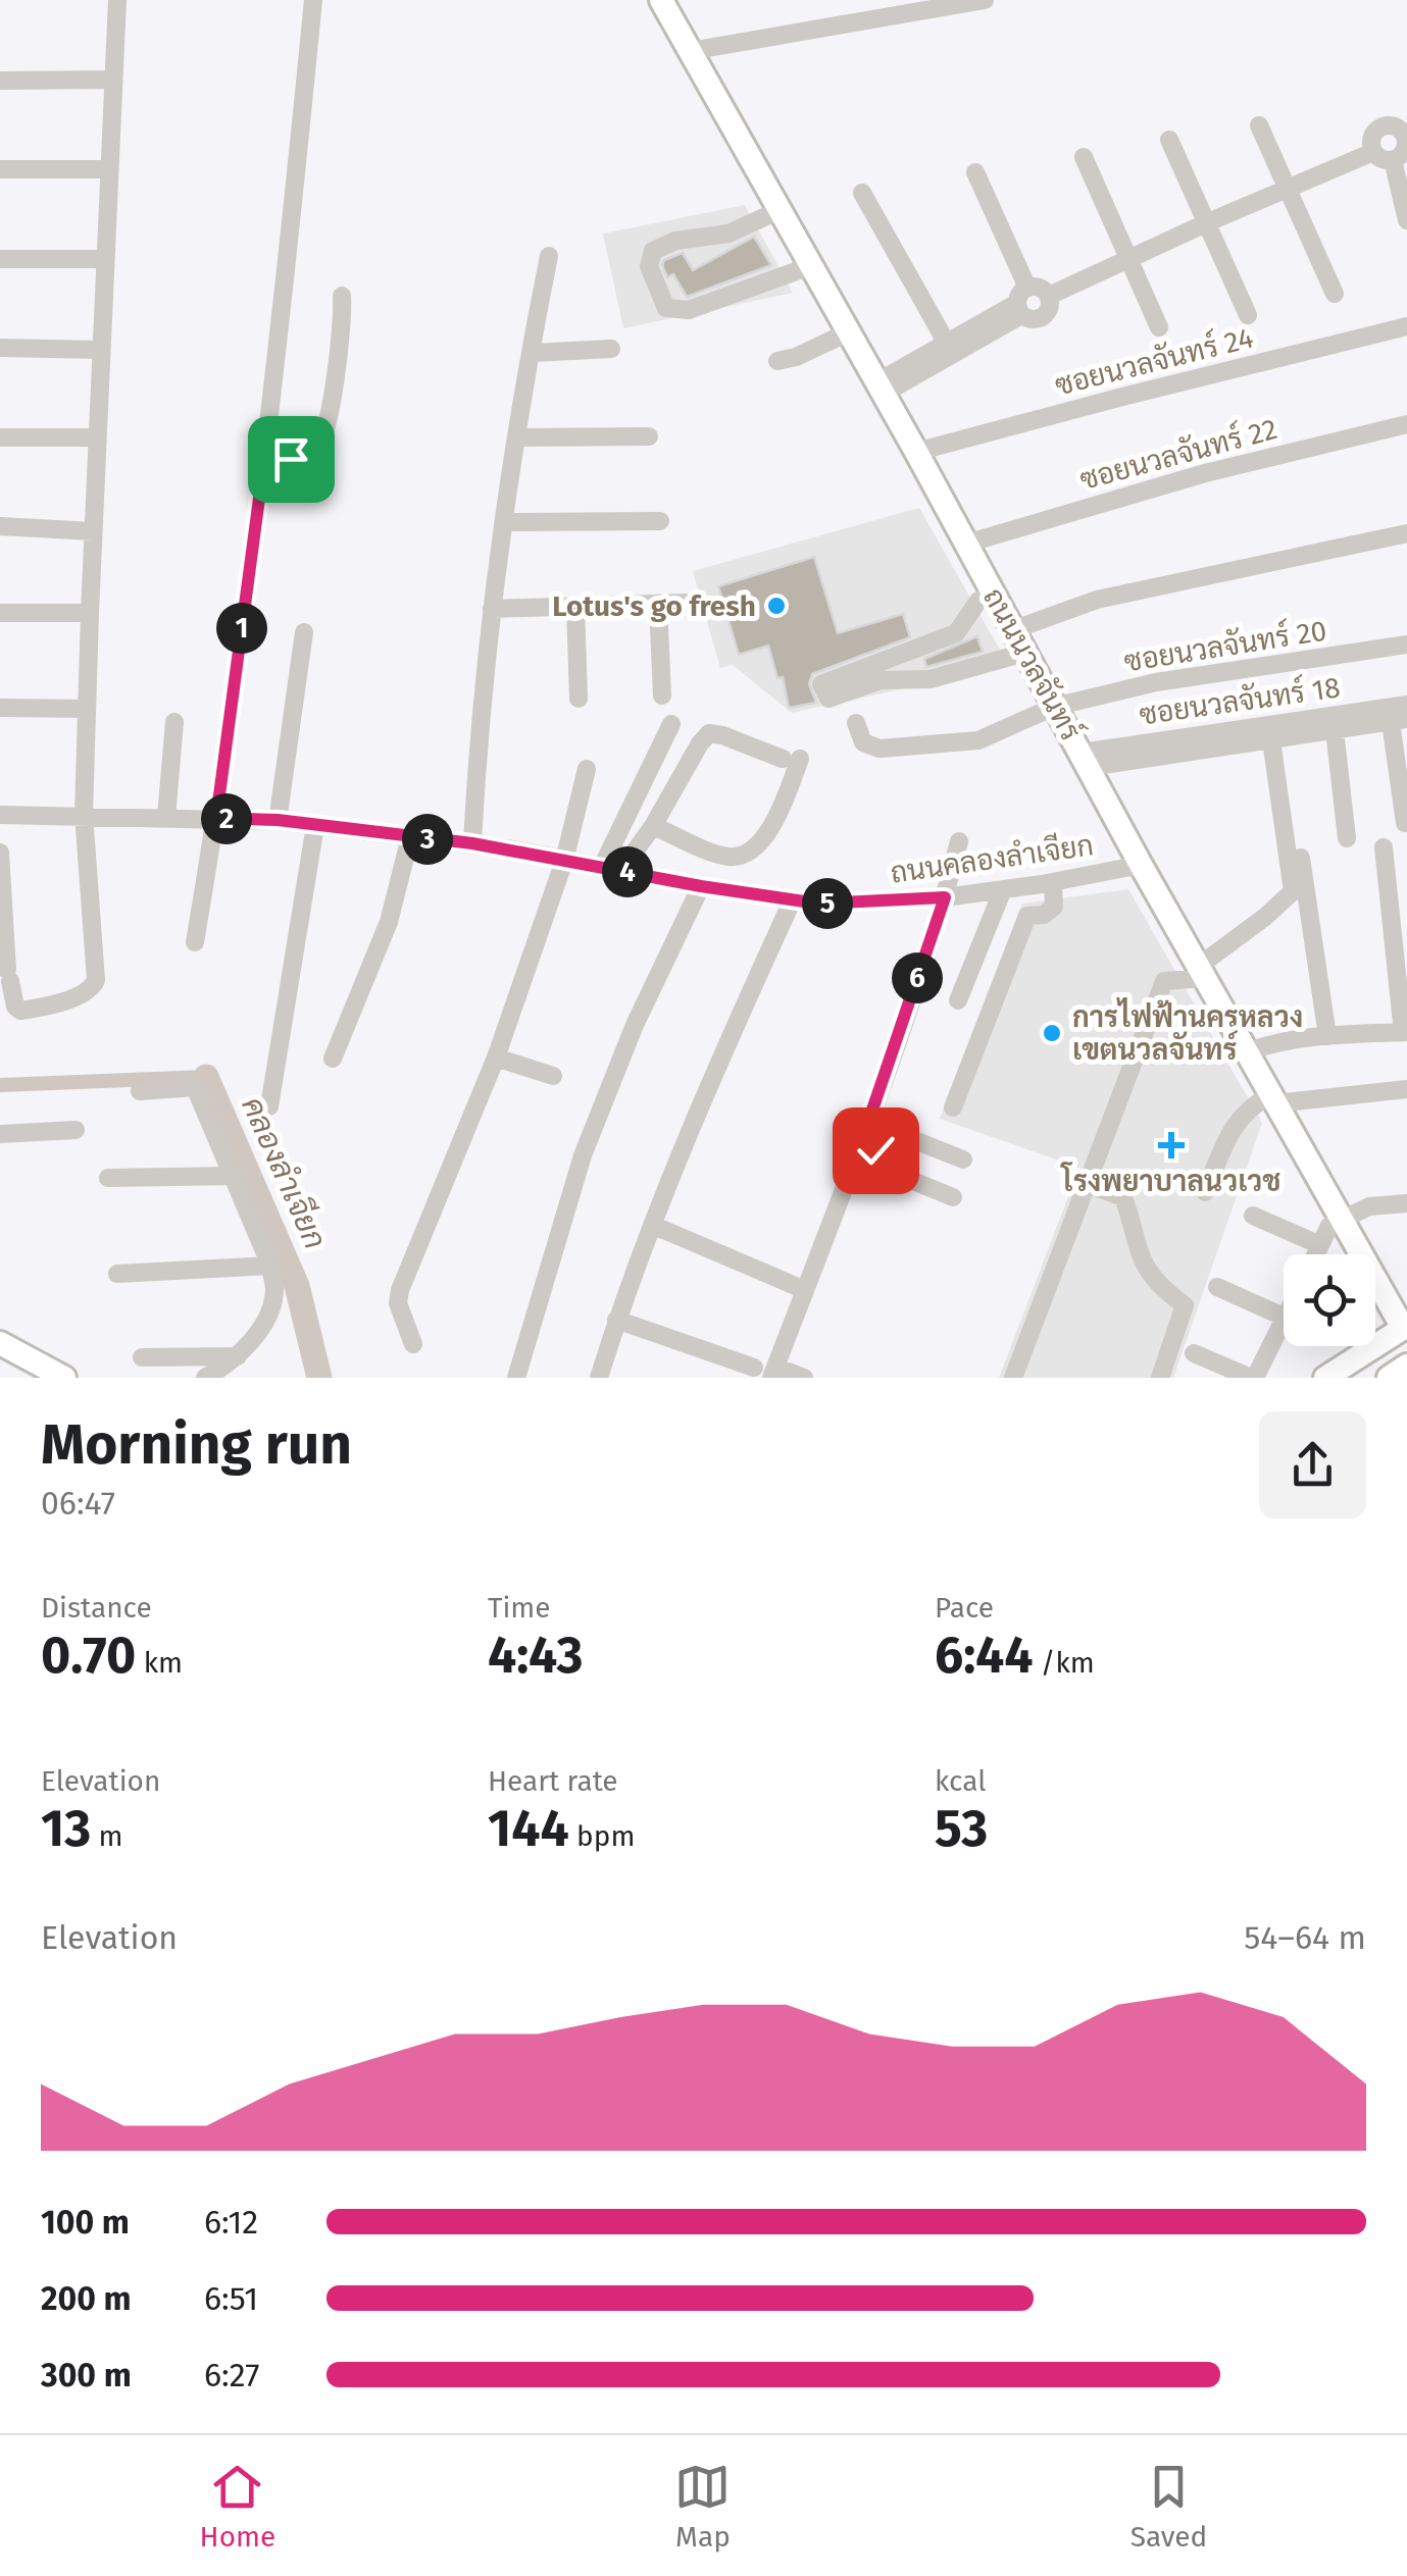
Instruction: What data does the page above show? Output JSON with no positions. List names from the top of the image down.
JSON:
{
  "streets": {
    "main road": ["ถนนนวลจันทร์"],
    "street": [
      "ซอยนวลจันทร์ 24",
      "ซอยนวลจันทร์ 22",
      "ซอยนวลจันทร์ 20",
      "ซอยนวลจันทร์ 18",
      "ถนนคลองลำเจียก"
    ]
  },
  "crossings": [
    ["ซอยนวลจันทร์ 24", "ถนนนวลจันทร์"],
    ["ซอยนวลจันทร์ 22", "ถนนนวลจันทร์"],
    ["ซอยนวลจันทร์ 20", "ถนนนวลจันทร์"],
    ["ถนนนวลจันทร์", "ซอยนวลจันทร์ 18"],
    ["ถนนนวลจันทร์", "ถนนคลองลำเจียก"]
  ],
  "water": ["คลองลำเจียก"],
  "places": {
    "other": ["Lotus's go fresh", "การไฟฟ้านครหลวง เขตนวลจันทร์"],
    "health": ["โรงพยาบาลนวเวช"]
  },
  "page": {
    "pins": [
      "1",
      "2",
      "3",
      "4",
      "5",
      "6"
    ],
    "heading": ["Morning run", "06:47"],
    "stats": [
      ["Distance", "0.70 km"],
      ["Time", "4:43"],
      ["Pace", "6:44 /km"],
      ["Elevation", "13 m"],
      ["Heart rate", "144 bpm"],
      ["kcal", "53"]
    ],
    "chart": ["Elevation", "54–64 m"],
    "list": [
      {
        "name": "100 m",
        "note": "6:12"
      },
      {
        "name": "200 m",
        "note": "6:51"
      },
      {
        "name": "300 m",
        "note": "6:27"
      }
    ],
    "tabs": ["Home", "Map", "Saved"]
  }
}
